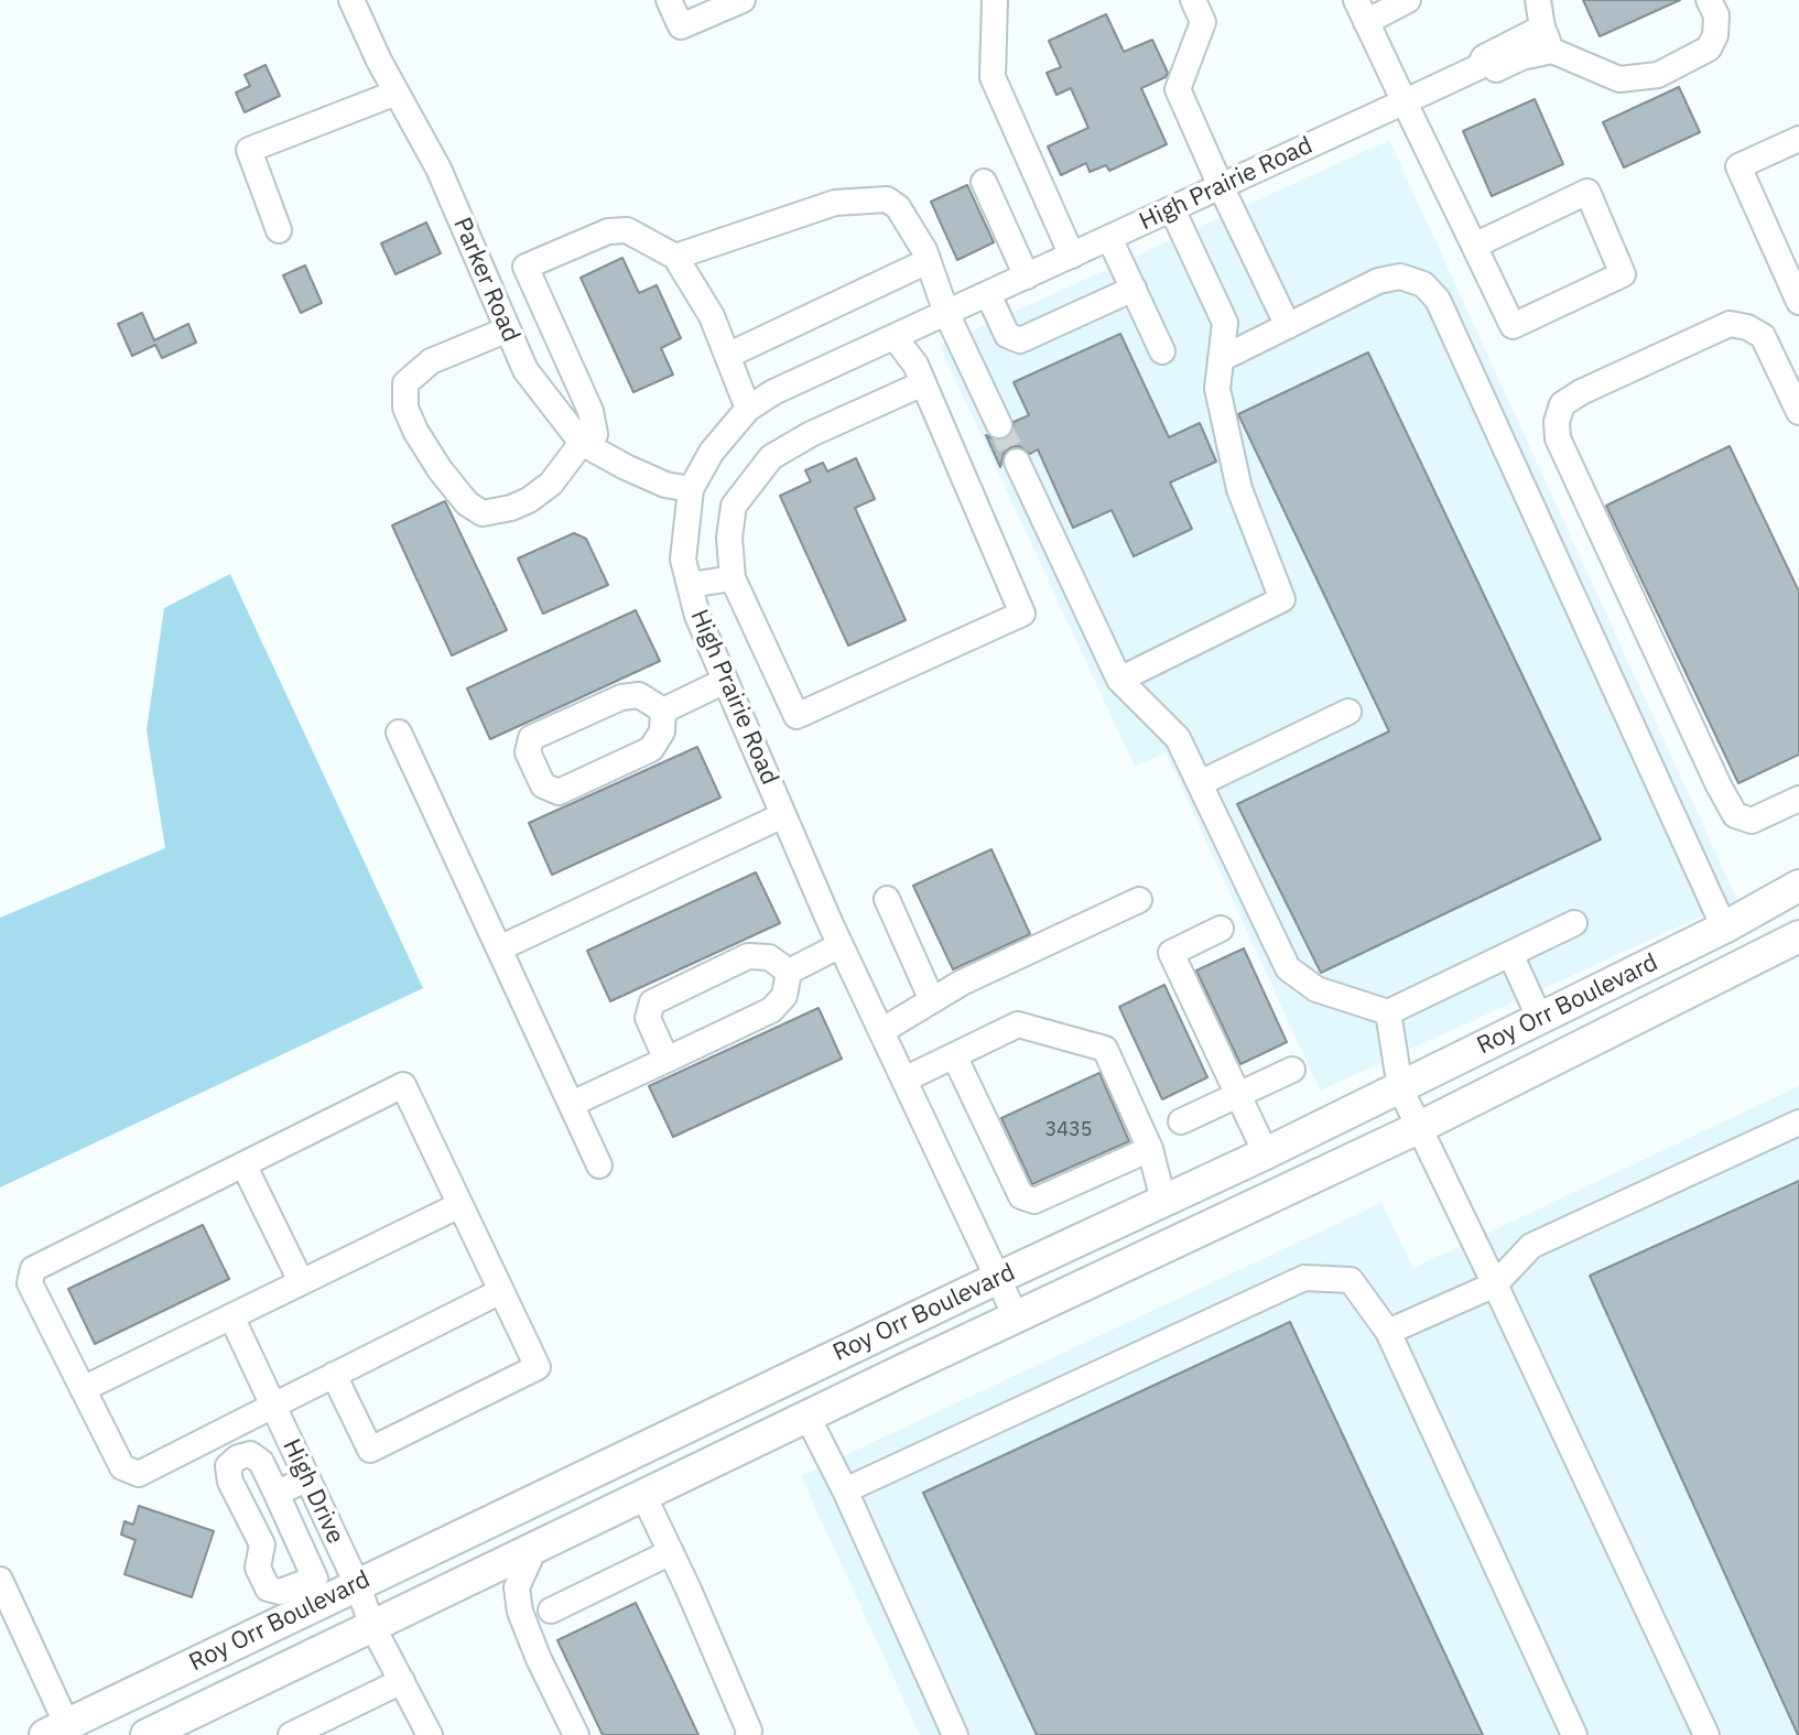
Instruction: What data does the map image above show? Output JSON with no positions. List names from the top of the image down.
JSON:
{
  "streets": {
    "main road": ["Roy Orr Boulevard"],
    "street": ["High Prairie Road", "Parker Road", "High Drive"]
  },
  "crossings": [
    ["High Prairie Road", "Parker Road"],
    ["High Prairie Road", "Roy Orr Boulevard"],
    ["Roy Orr Boulevard", "High Drive"]
  ],
  "house_numbers": ["3435"]
}
